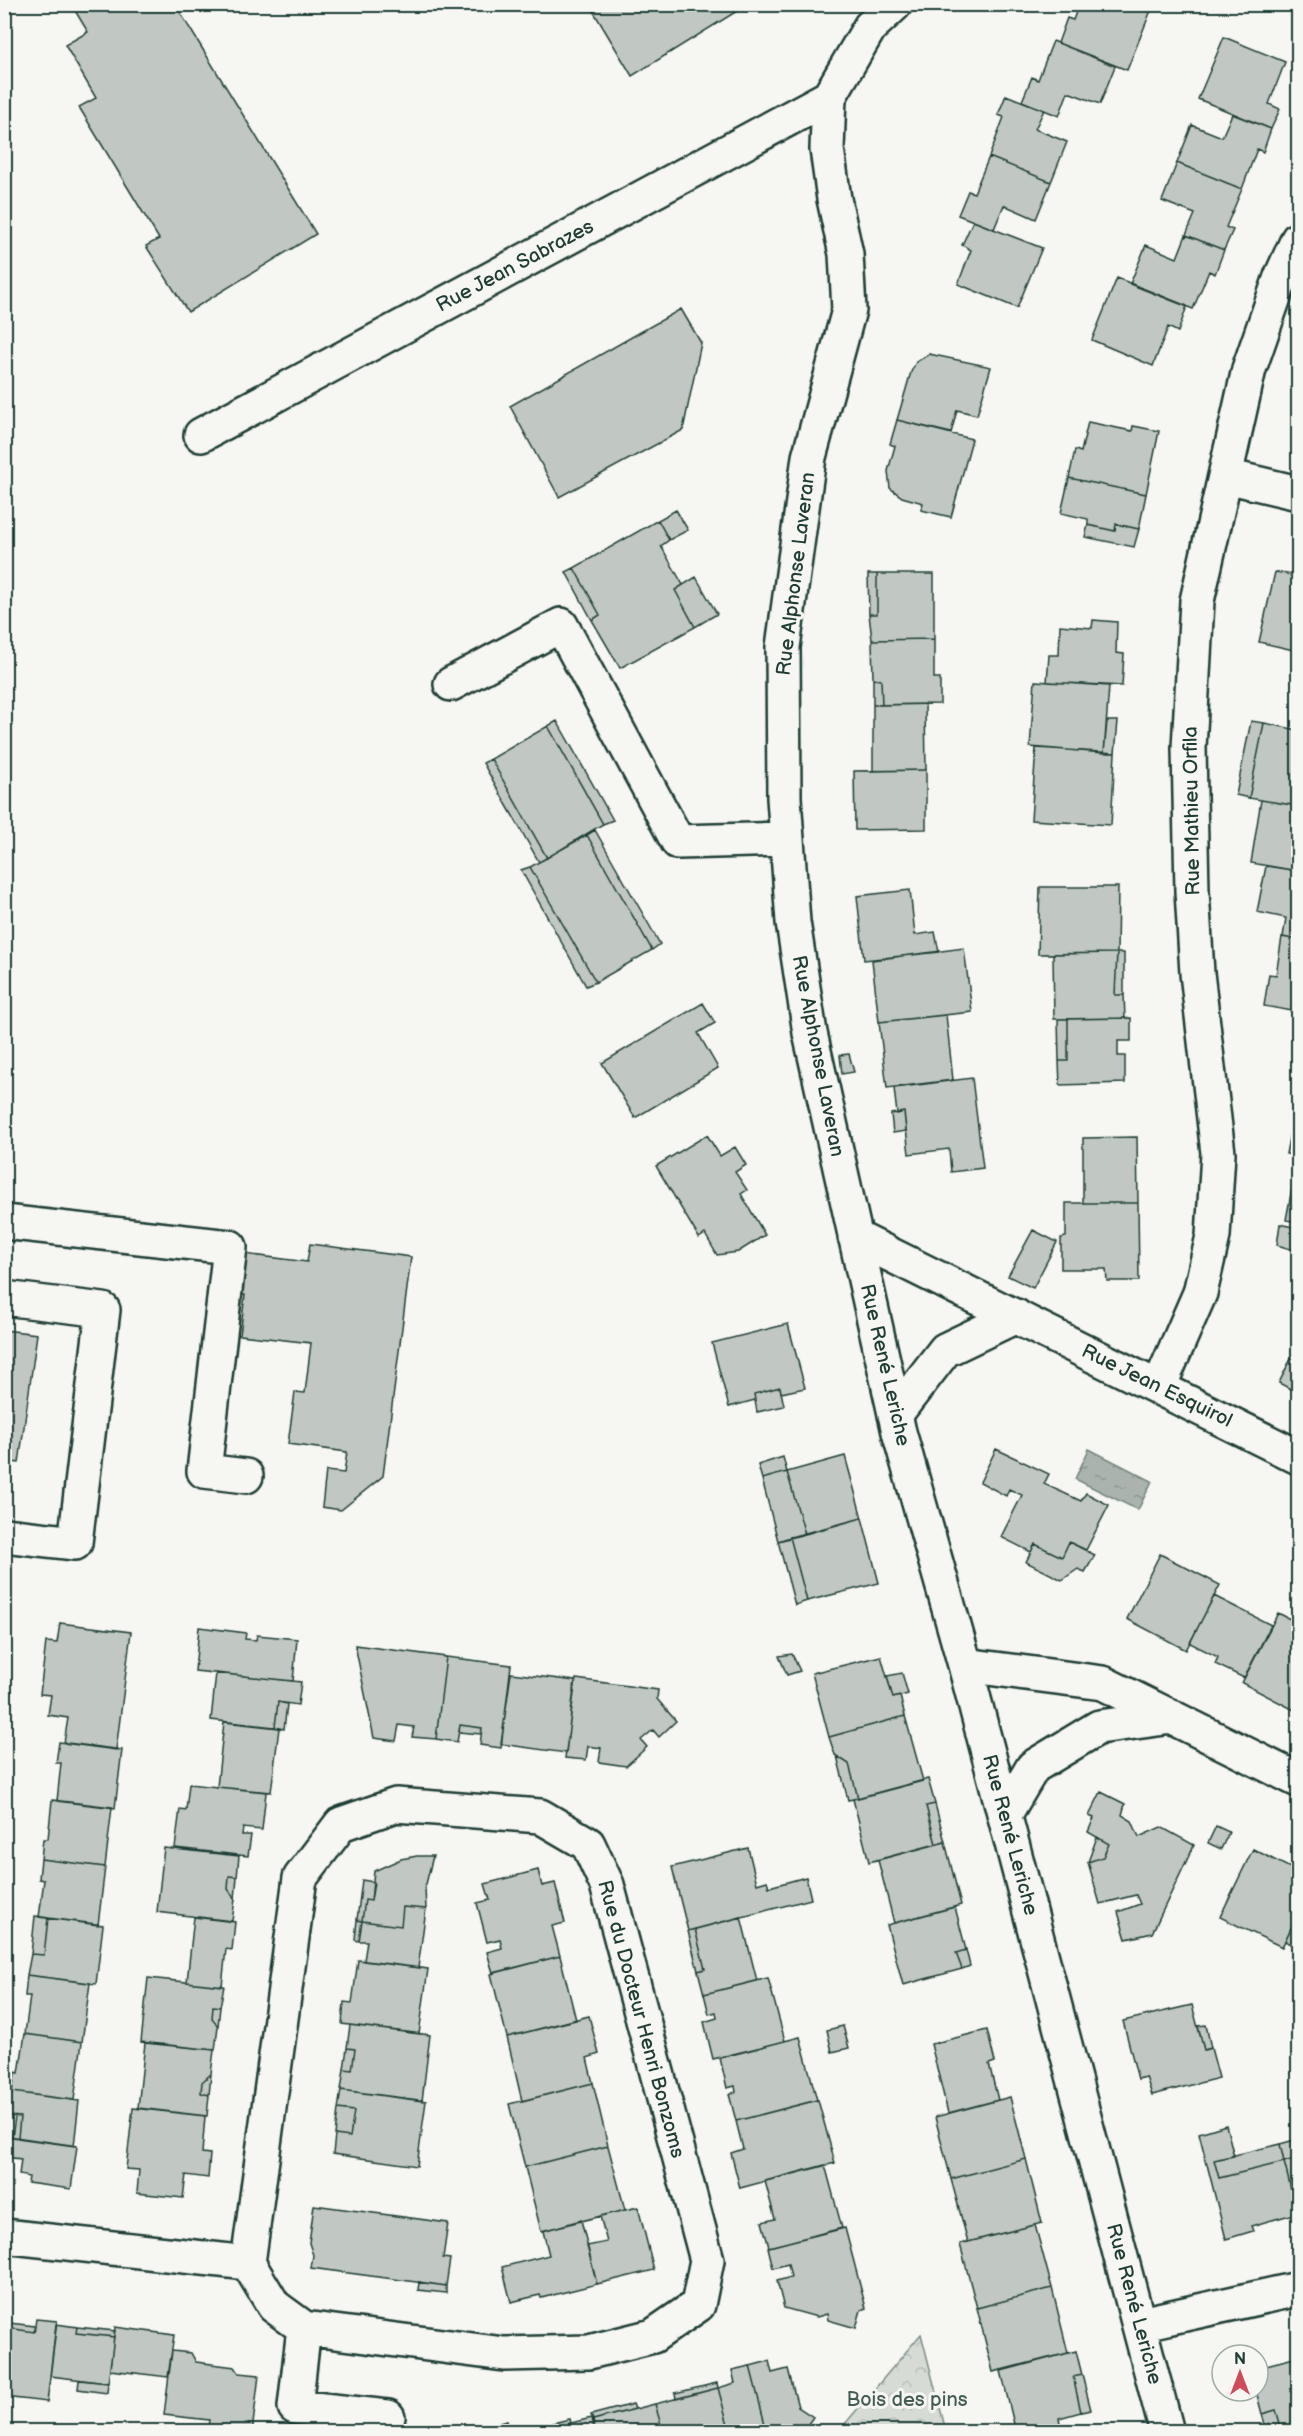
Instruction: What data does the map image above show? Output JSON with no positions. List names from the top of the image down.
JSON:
{
  "streets": {
    "street": [
      "Rue Jean Sabrazes",
      "Rue Alphonse Laveran",
      "Rue Mathieu Orfila",
      "Rue René Leriche",
      "Rue Jean Esquirol",
      "Rue du Docteur Henri Bonzoms"
    ]
  },
  "crossings": [
    ["Rue Jean Sabrazes", "Rue Alphonse Laveran"],
    ["Rue Alphonse Laveran", "Rue René Leriche"],
    ["Rue Alphonse Laveran", "Rue Jean Esquirol"],
    ["Rue Mathieu Orfila", "Rue Jean Esquirol"],
    ["Rue René Leriche", "Rue Jean Esquirol"]
  ],
  "parks": ["Bois des pins"],
  "north": "top"
}
